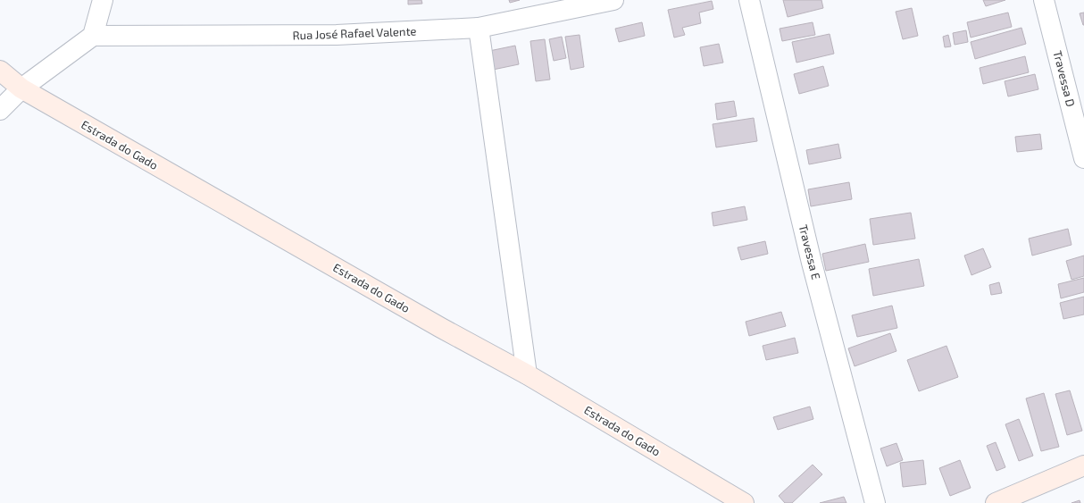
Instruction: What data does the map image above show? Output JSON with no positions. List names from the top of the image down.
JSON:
{
  "streets": {
    "street": [
      "Rua José Rafael Valente",
      "Travessa D",
      "Estrada do Gado",
      "Travessa E"
    ]
  }
}
